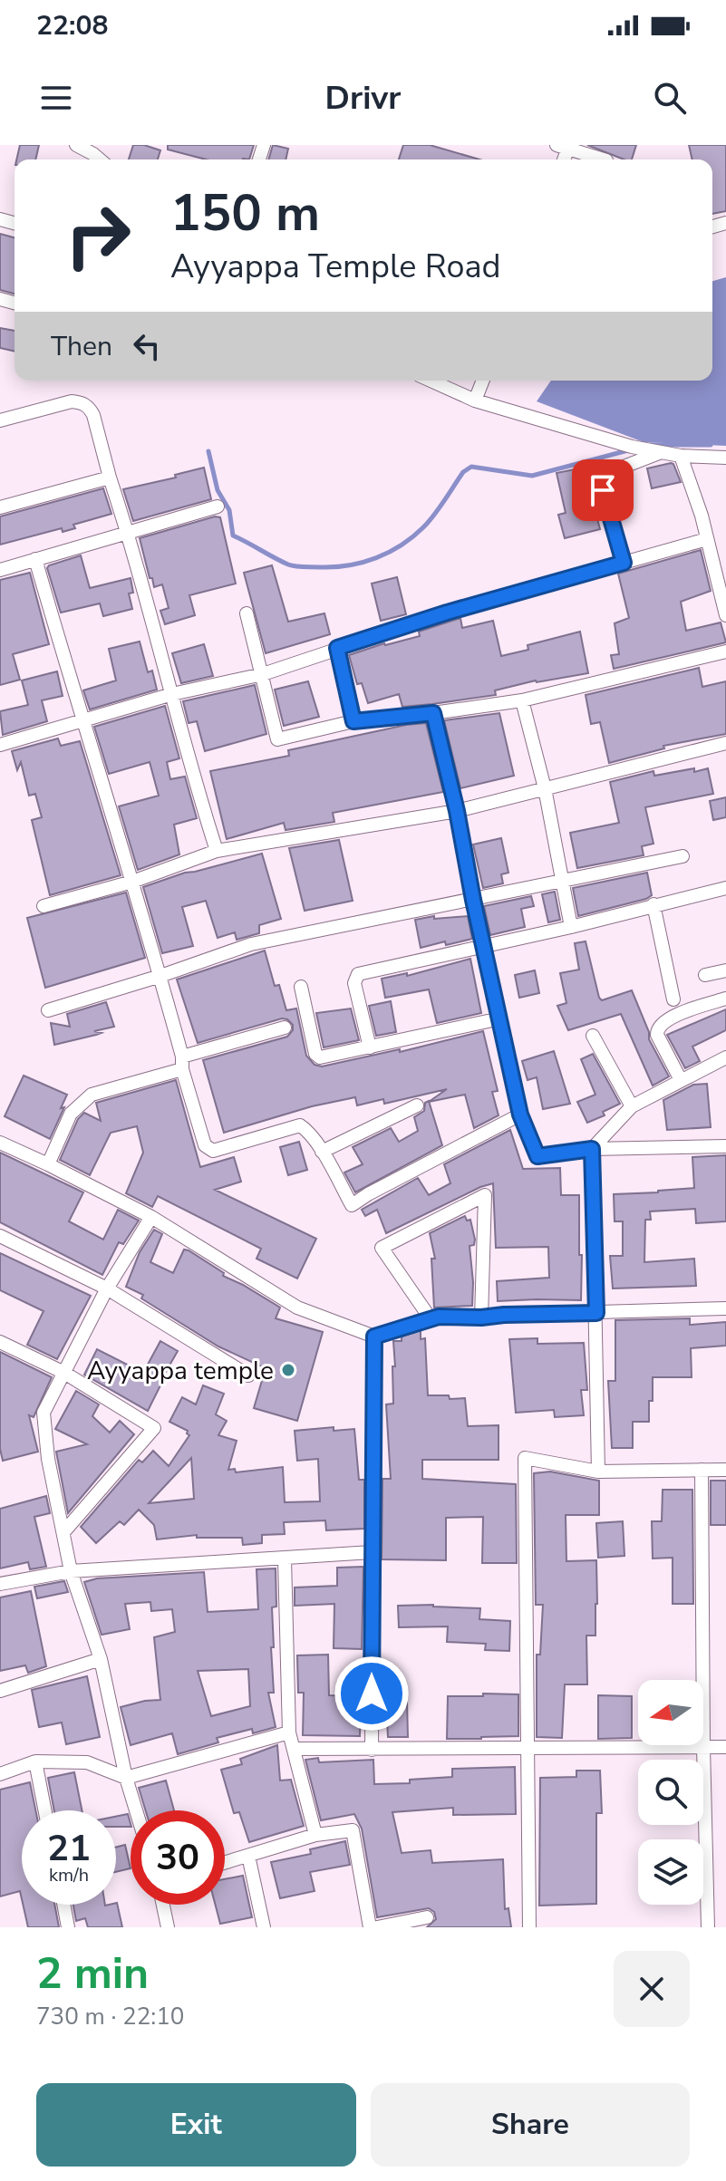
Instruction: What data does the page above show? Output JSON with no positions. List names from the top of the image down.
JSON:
{
  "places": ["Ayyappa temple"],
  "north": "left",
  "page": {
    "status": "22:08",
    "header": "Drivr",
    "turn": ["150 m", "Ayyappa Temple Road"],
    "then": "Then",
    "speed": "21 km/h",
    "limit": "30",
    "heading": ["2 min", "730 m · 22:10"],
    "buttons": ["Exit", "Share"]
  }
}
